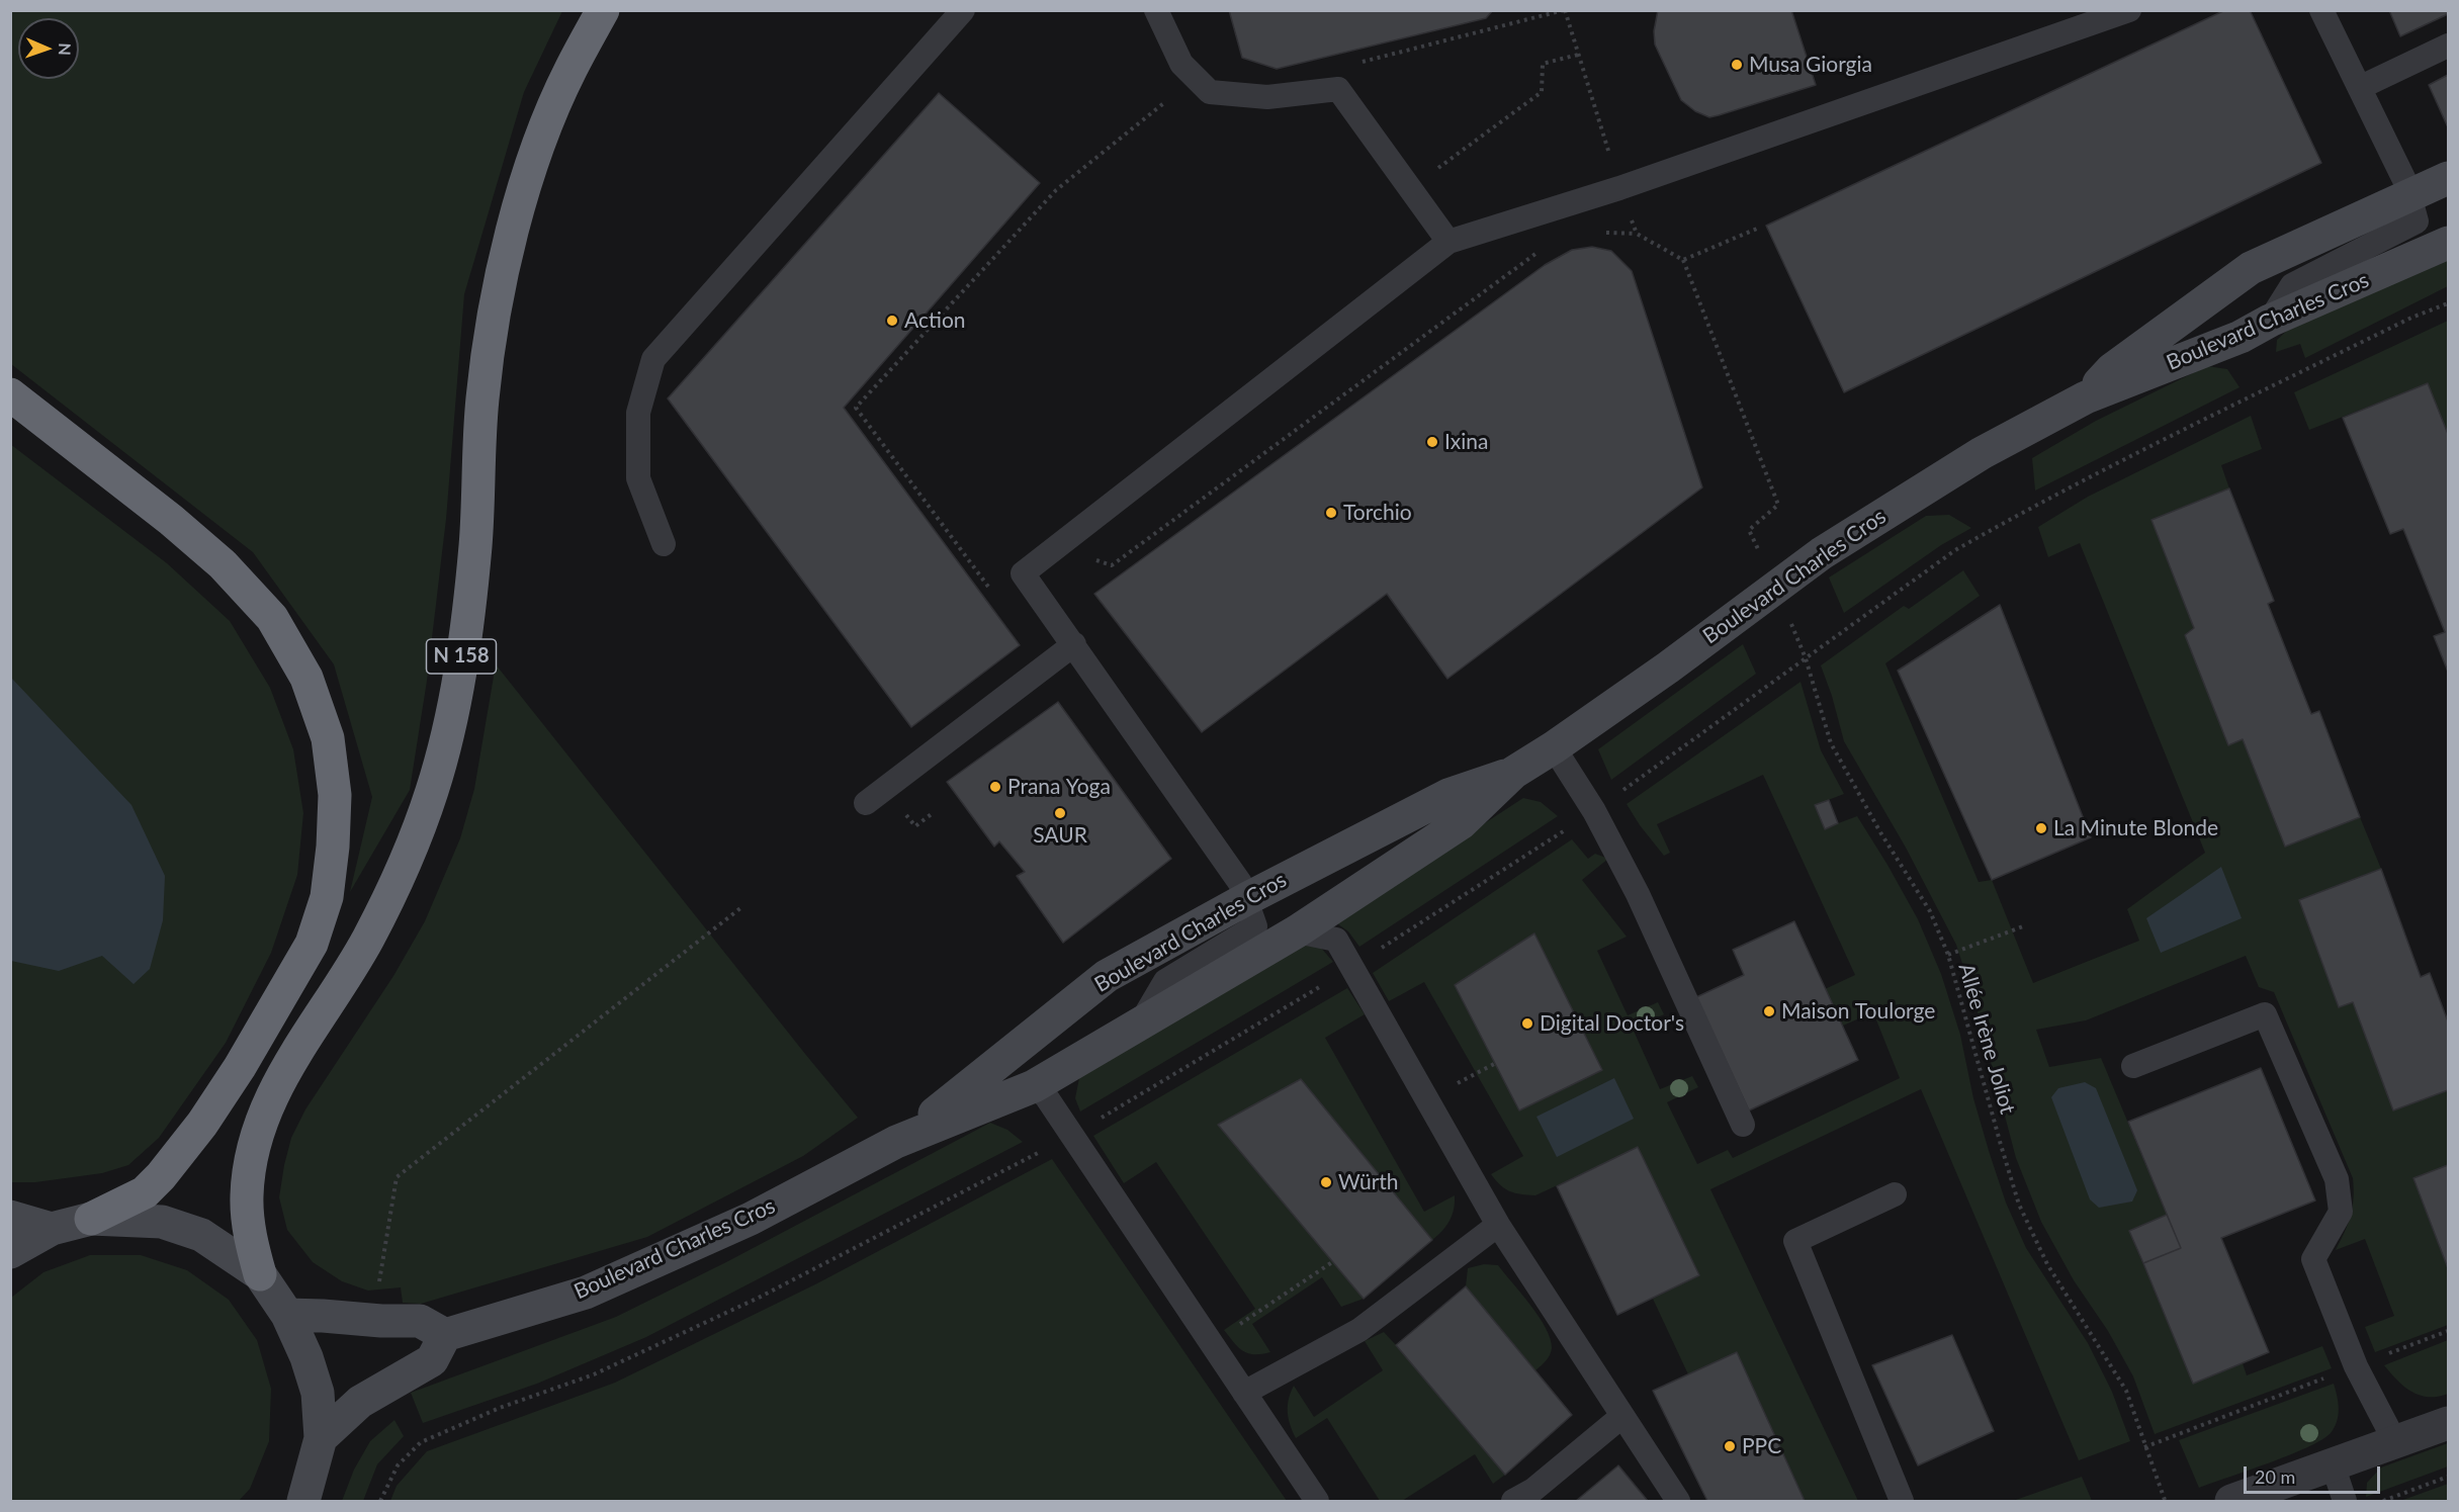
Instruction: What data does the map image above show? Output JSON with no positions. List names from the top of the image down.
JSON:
{
  "streets": {
    "highway": ["N 158"],
    "street": ["Boulevard Charles Cros"],
    "path": ["Allée Irène Joliot"]
  },
  "crossings": [
    ["Boulevard Charles Cros", "Allée Irène Joliot"]
  ],
  "places": [
    "Musa Giorgia",
    "Action",
    "Ixina",
    "Torchio",
    "Prana Yoga",
    "SAUR",
    "La Minute Blonde",
    "Maison Toulorge",
    "Digital Doctor's",
    "Würth",
    "PPC"
  ],
  "scale_bar": "20 m",
  "north": "right"
}
